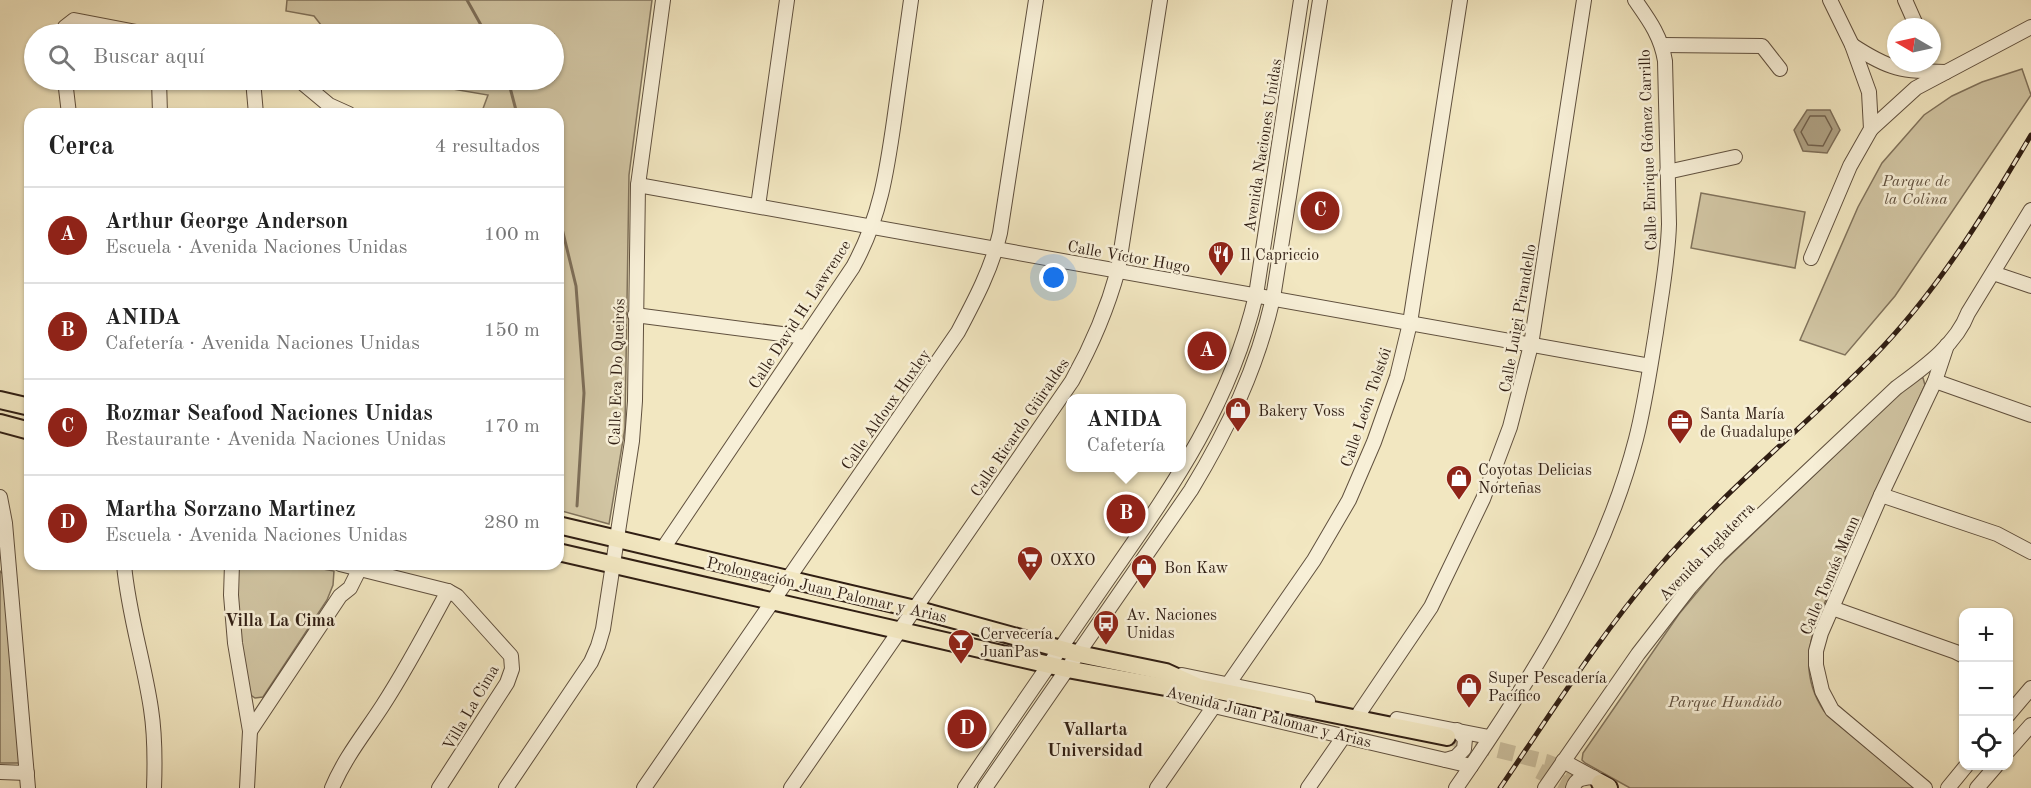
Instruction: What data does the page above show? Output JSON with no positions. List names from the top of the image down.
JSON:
{
  "streets": {
    "main road": ["Prolongación Juan Palomar y Arias", "Avenida Juan Palomar y Arias"],
    "street": [
      "Avenida Naciones Unidas",
      "Calle Enrique Gómez Carrillo",
      "Calle Víctor Hugo",
      "Calle David H. Lawrence",
      "Calle Luigi Pirandello",
      "Calle Eca Do Queirós",
      "Calle León Tolstói",
      "Calle Aldoux Huxley",
      "Calle Ricardo Güiraldes",
      "Avenida Inglaterra",
      "Calle Tomás Mann",
      "Villa La Cima"
    ]
  },
  "crossings": [
    ["Avenida Naciones Unidas", "Calle Víctor Hugo"],
    ["Avenida Naciones Unidas", "Prolongación Juan Palomar y Arias"],
    ["Calle Enrique Gómez Carrillo", "Calle Víctor Hugo"],
    ["Calle Enrique Gómez Carrillo", "Avenida Juan Palomar y Arias"],
    ["Calle Víctor Hugo", "Calle David H. Lawrence"],
    ["Calle Víctor Hugo", "Calle Luigi Pirandello"],
    ["Calle Víctor Hugo", "Calle Eca Do Queirós"],
    ["Calle Víctor Hugo", "Calle León Tolstói"],
    ["Calle Víctor Hugo", "Calle Aldoux Huxley"],
    ["Calle Víctor Hugo", "Calle Ricardo Güiraldes"],
    ["Calle David H. Lawrence", "Prolongación Juan Palomar y Arias"],
    ["Calle Luigi Pirandello", "Avenida Juan Palomar y Arias"],
    ["Calle Eca Do Queirós", "Prolongación Juan Palomar y Arias"],
    ["Calle León Tolstói", "Avenida Juan Palomar y Arias"],
    ["Calle Aldoux Huxley", "Prolongación Juan Palomar y Arias"],
    ["Calle Ricardo Güiraldes", "Prolongación Juan Palomar y Arias"],
    ["Avenida Inglaterra", "Calle Tomás Mann"],
    ["Prolongación Juan Palomar y Arias", "Avenida Juan Palomar y Arias"]
  ],
  "districts": ["Villa La Cima", "Vallarta Universidad"],
  "parks": ["Parque de la Colina", "Parque Hundido"],
  "places": {
    "restaurant": ["Il Capriccio"],
    "shop": [
      "Bakery Voss",
      "Coyotas Delicias Norteñas",
      "Bon Kaw",
      "Super Pescadería Pacífico"
    ],
    "office": ["Santa María de Guadalupe"],
    "supermarket": ["OXXO"],
    "bus stop": ["Av. Naciones Unidas"],
    "bar": ["Cervecería JuanPas"]
  },
  "north": "left",
  "page": {
    "search": "Buscar aquí",
    "heading": ["Cerca", "4 resultados"],
    "list": [
      {
        "mark": "A",
        "name": "Arthur George Anderson",
        "note": "Escuela · Avenida Naciones Unidas",
        "value": "100 m"
      },
      {
        "mark": "B",
        "name": "ANIDA",
        "note": "Cafetería · Avenida Naciones Unidas",
        "value": "150 m"
      },
      {
        "mark": "C",
        "name": "Rozmar Seafood Naciones Unidas",
        "note": "Restaurante · Avenida Naciones Unidas",
        "value": "170 m"
      },
      {
        "mark": "D",
        "name": "Martha Sorzano Martinez",
        "note": "Escuela · Avenida Naciones Unidas",
        "value": "280 m"
      }
    ],
    "pins": [
      "C",
      "A",
      "B",
      "D"
    ],
    "popup": ["ANIDA", "Cafetería"],
    "map_buttons": ["+", "−"]
  }
}
